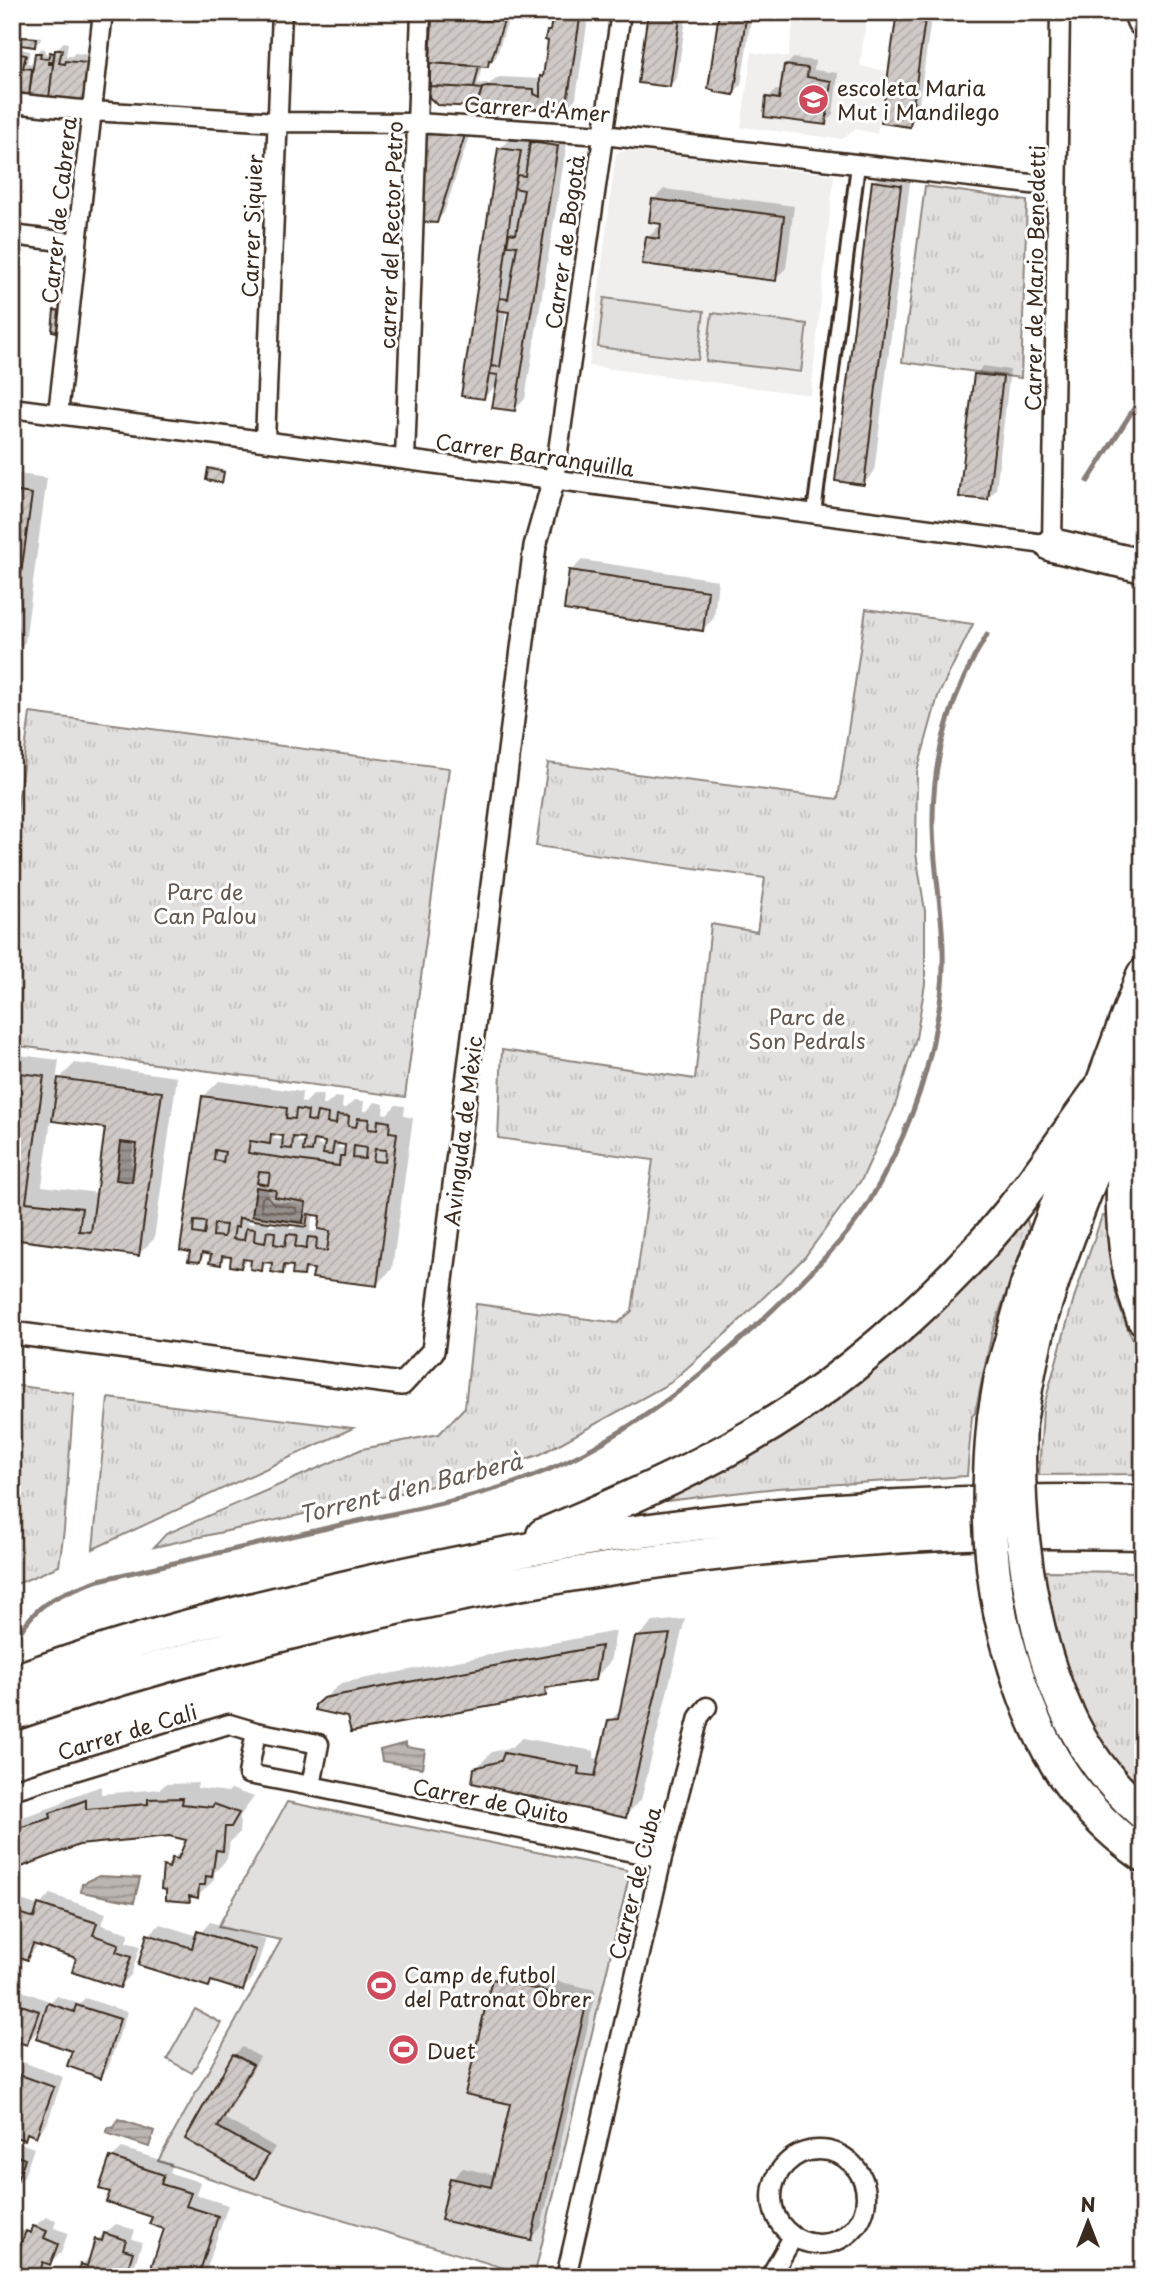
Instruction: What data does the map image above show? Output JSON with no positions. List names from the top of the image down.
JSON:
{
  "streets": {
    "street": [
      "Carrer d'Amer",
      "Carrer de Cabrera",
      "Carrer Siquier",
      "carrer del Rector Petro",
      "Carrer de Bogotà",
      "Carrer de Mario Benedetti",
      "Carrer Barranquilla",
      "Avinguda de Mèxic",
      "Carrer de Cali",
      "Carrer de Quito",
      "Carrer de Cuba"
    ]
  },
  "crossings": [
    ["Carrer d'Amer", "Carrer de Cabrera"],
    ["Carrer d'Amer", "Carrer Siquier"],
    ["Carrer d'Amer", "carrer del Rector Petro"],
    ["Carrer d'Amer", "Carrer de Bogotà"],
    ["Carrer d'Amer", "Carrer de Mario Benedetti"],
    ["Carrer de Cabrera", "Carrer Barranquilla"],
    ["Carrer Siquier", "Carrer Barranquilla"],
    ["carrer del Rector Petro", "Carrer Barranquilla"],
    ["Carrer de Bogotà", "Carrer Barranquilla"],
    ["Carrer de Bogotà", "Avinguda de Mèxic"],
    ["Carrer de Mario Benedetti", "Carrer Barranquilla"],
    ["Carrer Barranquilla", "Avinguda de Mèxic"],
    ["Carrer de Cali", "Carrer de Quito"],
    ["Carrer de Quito", "Carrer de Cuba"]
  ],
  "water": ["Torrent d'en Barberà"],
  "parks": ["Parc de Can Palou", "Parc de Son Pedrals"],
  "places": {
    "school or university": ["escoleta Maria Mut i Mandilego"],
    "sports": ["Camp de futbol del Patronat Obrer", "Duet"]
  },
  "north": "top"
}
